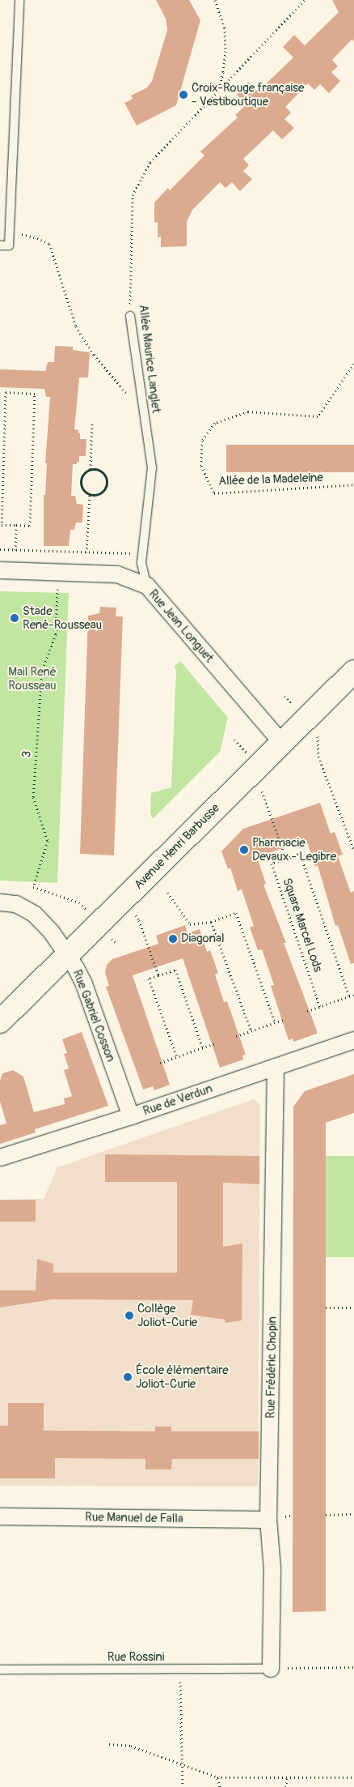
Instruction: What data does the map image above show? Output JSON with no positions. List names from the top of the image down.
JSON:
{
  "streets": {
    "main road": ["Avenue Henri Barbusse"],
    "street": [
      "Rue Jean Longuet",
      "Rue Gabriel Cosson",
      "Rue de Verdun",
      "Rue Frédéric Chopin",
      "Rue Manuel de Falla"
    ],
    "lane": ["Allée Maurice Langlet", "Rue Rossini"],
    "path": ["Allée de la Madeleine", "3", "Square Marcel Lods"]
  },
  "crossings": [
    ["Allée Maurice Langlet", "Rue Jean Longuet"],
    ["Rue Jean Longuet", "3"],
    ["Rue Jean Longuet", "Avenue Henri Barbusse"],
    ["Avenue Henri Barbusse", "Rue Gabriel Cosson"],
    ["Rue Gabriel Cosson", "Rue de Verdun"],
    ["Rue de Verdun", "Rue Frédéric Chopin"],
    ["Rue Frédéric Chopin", "Rue Manuel de Falla"],
    ["Rue Frédéric Chopin", "Rue Rossini"]
  ],
  "parks": ["Mail René Rousseau"],
  "places": [
    "Croix-Rouge française - Vestiboutique",
    "Stade René-Rousseau",
    "Pharmacie Devaux - Legibre",
    "Diagonal",
    "Collège Joliot-Curie",
    "École élémentaire Joliot-Curie"
  ]
}
